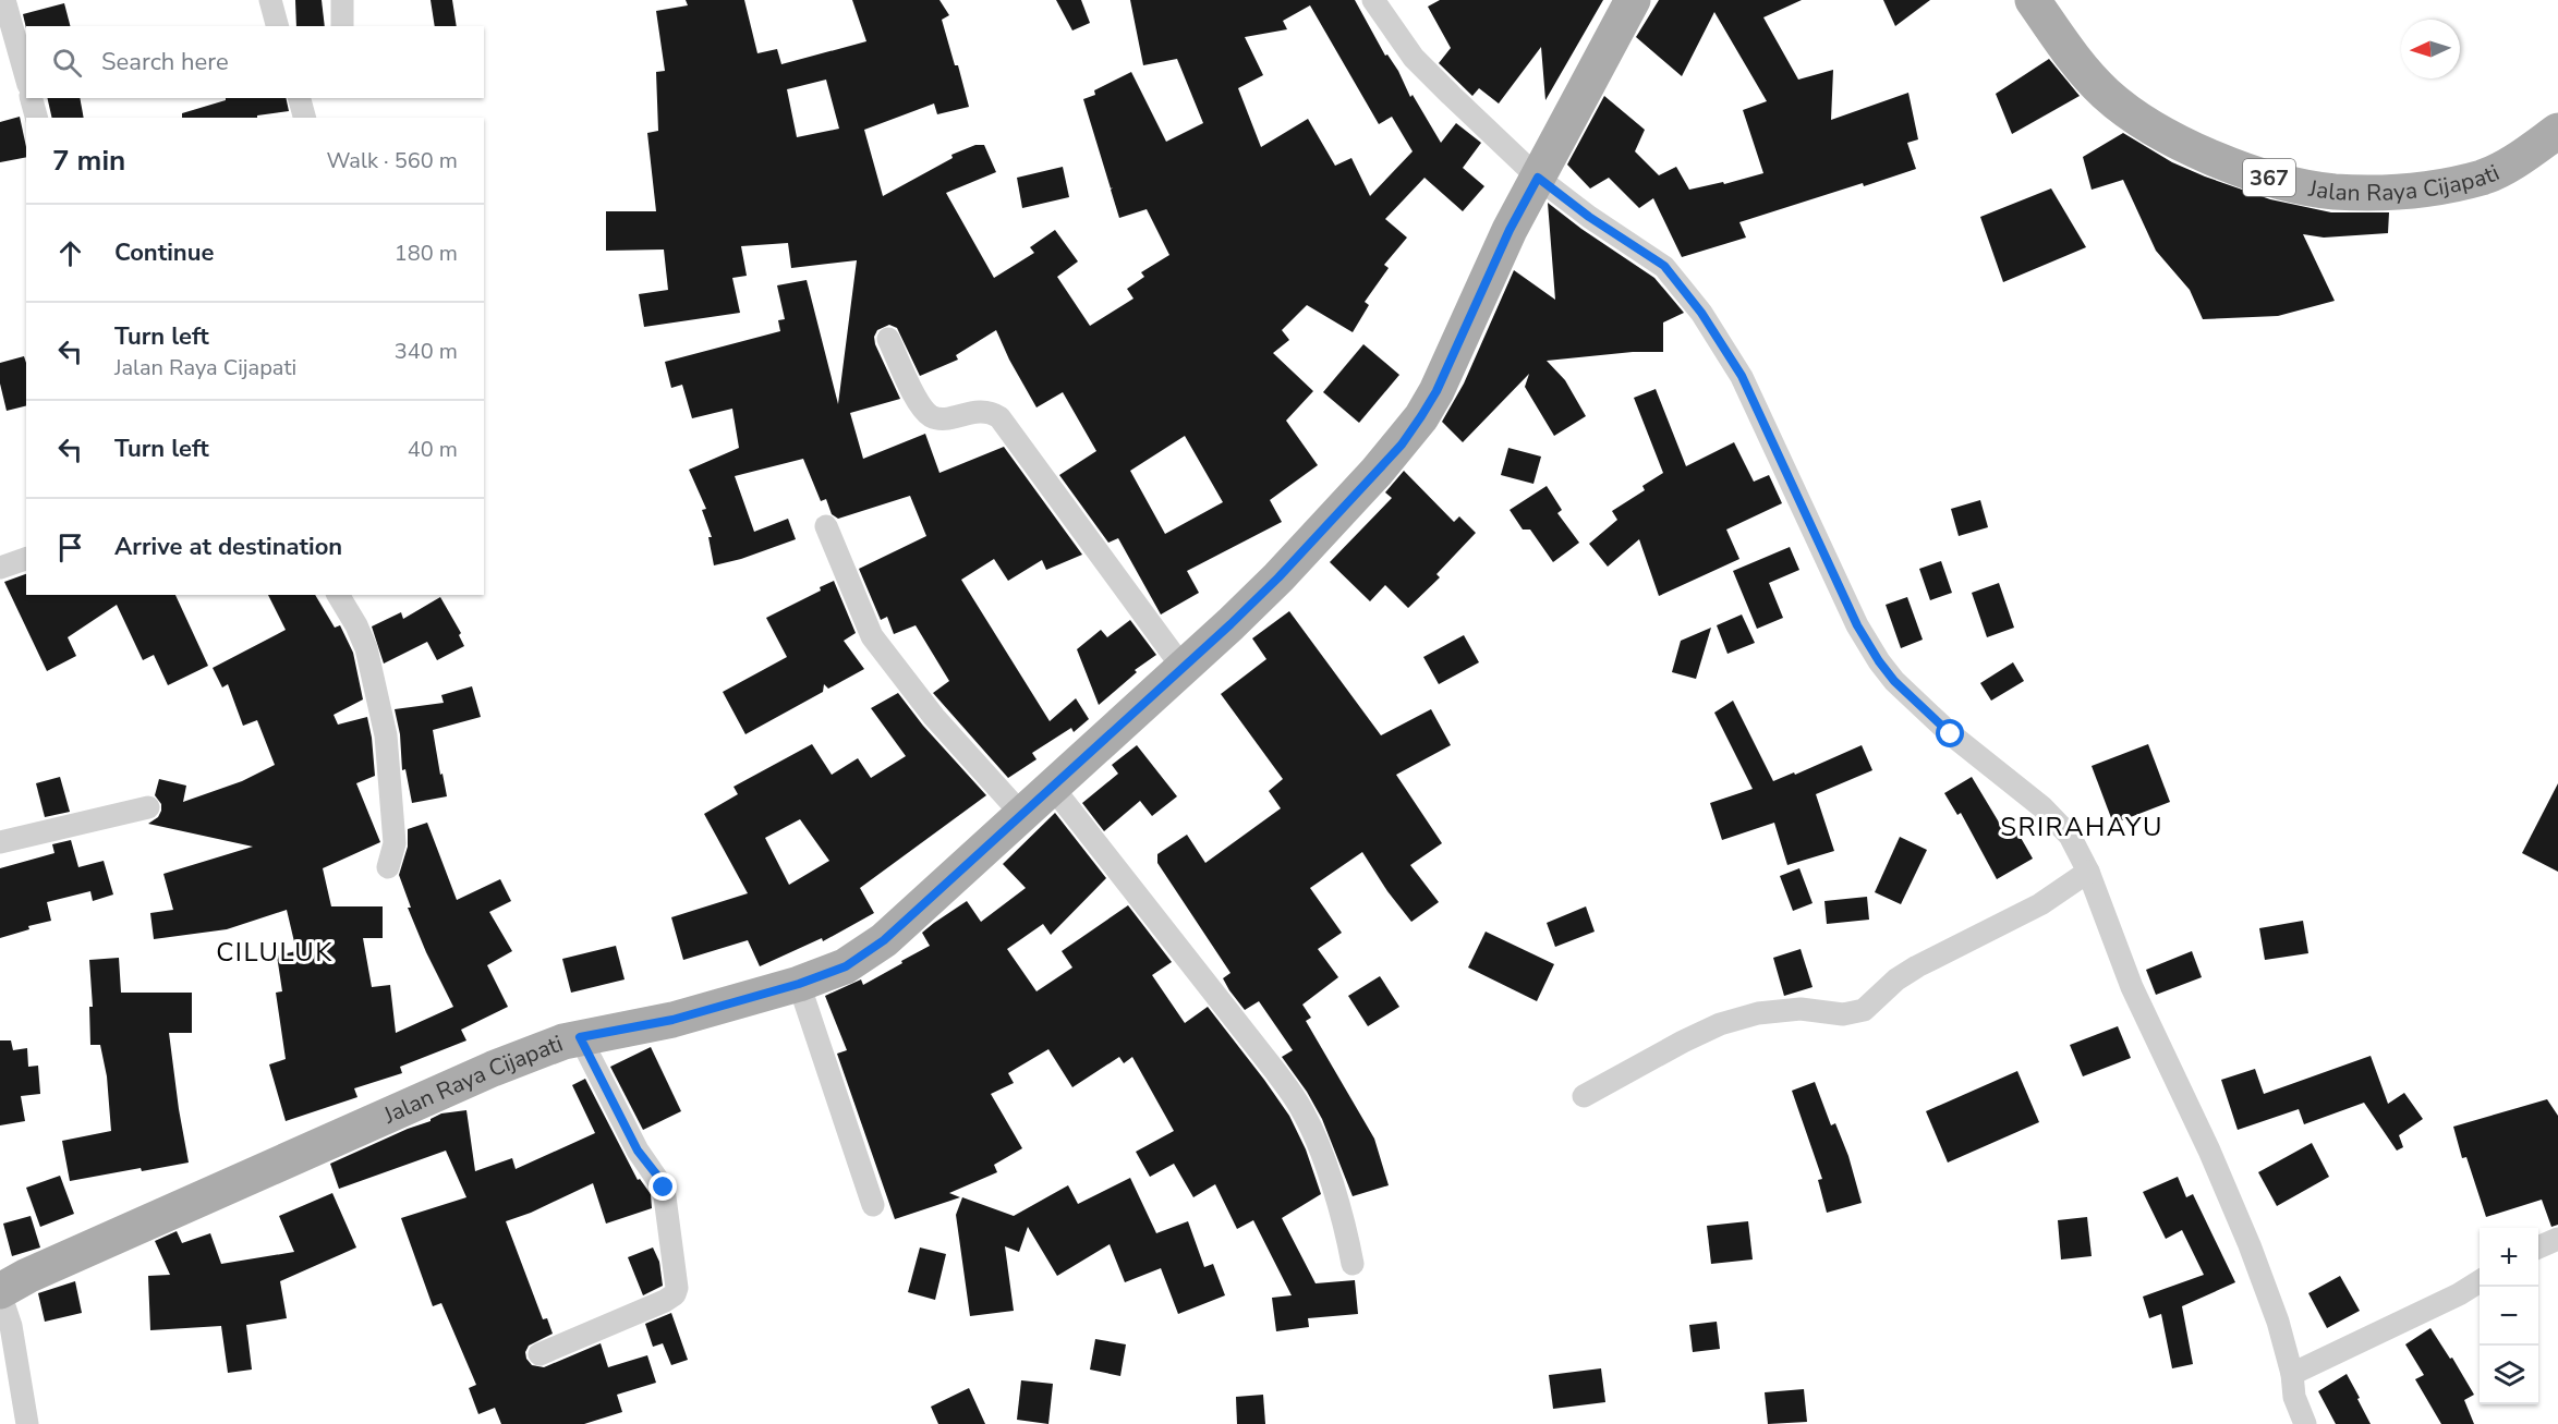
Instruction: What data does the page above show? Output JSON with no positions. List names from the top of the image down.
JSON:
{
  "streets": {
    "main road": ["Jalan Raya Cijapati", "367"]
  },
  "districts": ["SRIRAHAYU", "CILULUK"],
  "north": "left",
  "page": {
    "search": "Search here",
    "heading": ["7 min", "Walk · 560 m"],
    "list": [
      ["Continue", "180 m"],
      ["Turn left", "Jalan Raya Cijapati", "340 m"],
      ["Turn left", "40 m"],
      "Arrive at destination"
    ],
    "map_buttons": ["+", "−"]
  }
}
